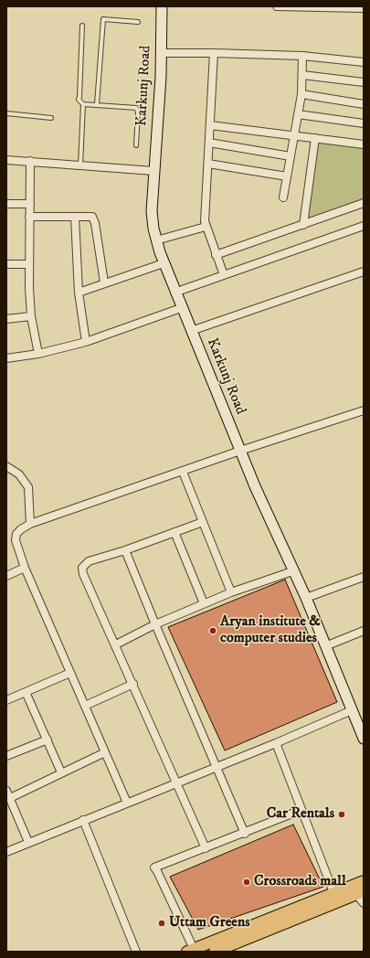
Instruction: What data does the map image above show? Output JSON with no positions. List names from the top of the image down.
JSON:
{
  "streets": {
    "street": ["Karkunj Road"]
  },
  "places": [
    "Aryan institute & computer studies",
    "Car Rentals",
    "Crossroads mall",
    "Uttam Greens"
  ]
}
